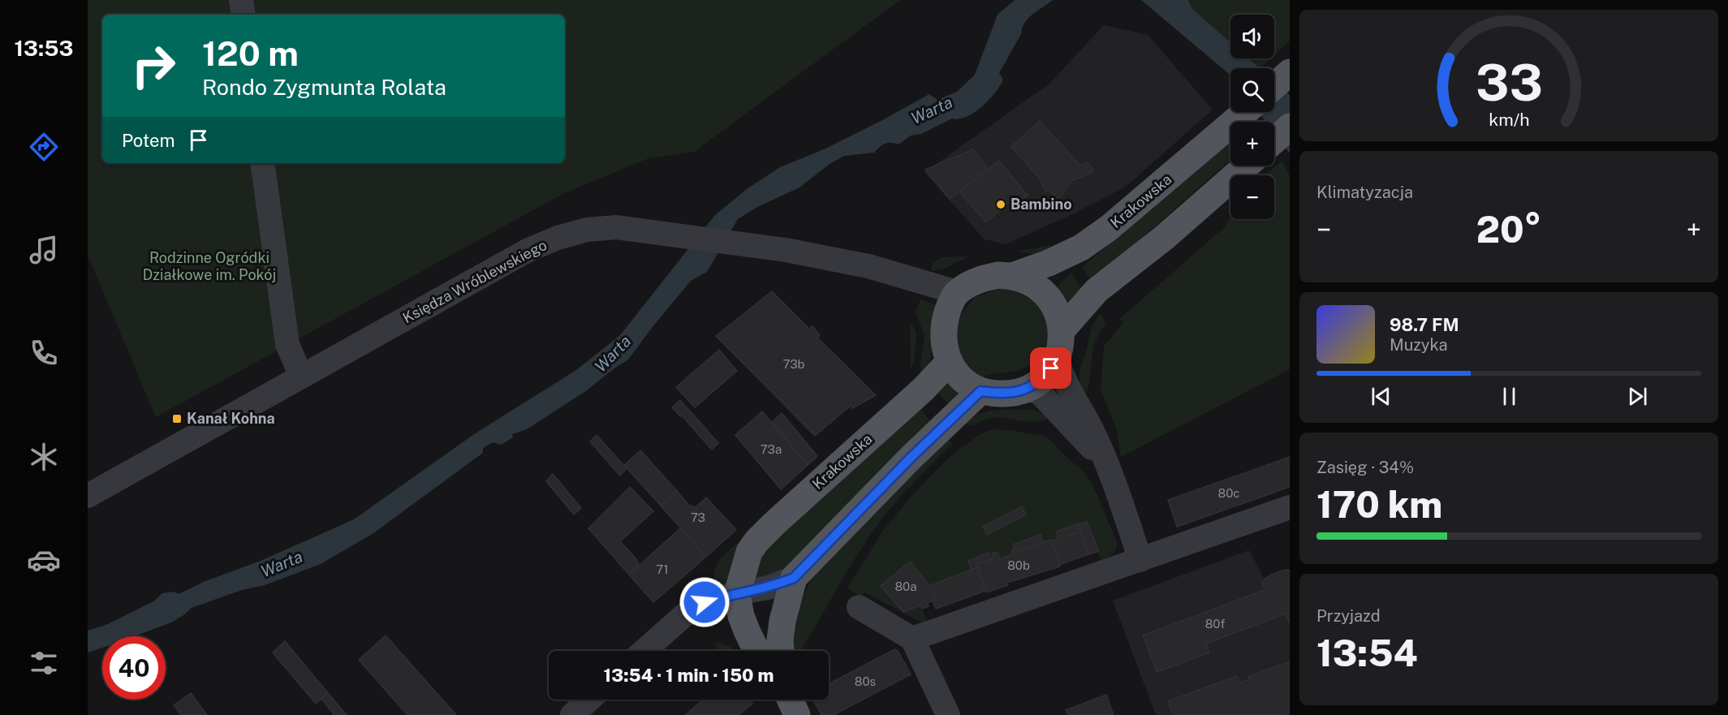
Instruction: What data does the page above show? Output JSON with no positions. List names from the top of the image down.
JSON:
{
  "streets": {
    "main road": ["Krakowska"],
    "street": ["Księdza Wróblewskiego"]
  },
  "crossings": [
    ["Krakowska", "Księdza Wróblewskiego"]
  ],
  "water": ["Warta"],
  "parks": ["Rodzinne Ogródki Działkowe im. Pokój"],
  "places": {
    "other": ["Bambino"],
    "transit": ["Kanał Kohna"]
  },
  "house_numbers": [
    "73b",
    "73a",
    "80c",
    "73",
    "80b",
    "71",
    "80a",
    "80f",
    "80s"
  ],
  "page": {
    "tabs": "13:53",
    "map_buttons": ["+", "−"],
    "turn": ["120 m", "Rondo Zygmunta Rolata"],
    "then": "Potem",
    "tile": [
      "Klimatyzacja",
      ["Zasięg · 34%", "170 km"],
      ["Przyjazd", "13:54"]
    ],
    "heat": ["−", "20°", "+"],
    "song": ["98.7 FM", "Muzyka"],
    "limit": "40",
    "trip": "13:54 · 1 min · 150 m",
    "gauge": ["33", "km/h"]
  }
}
